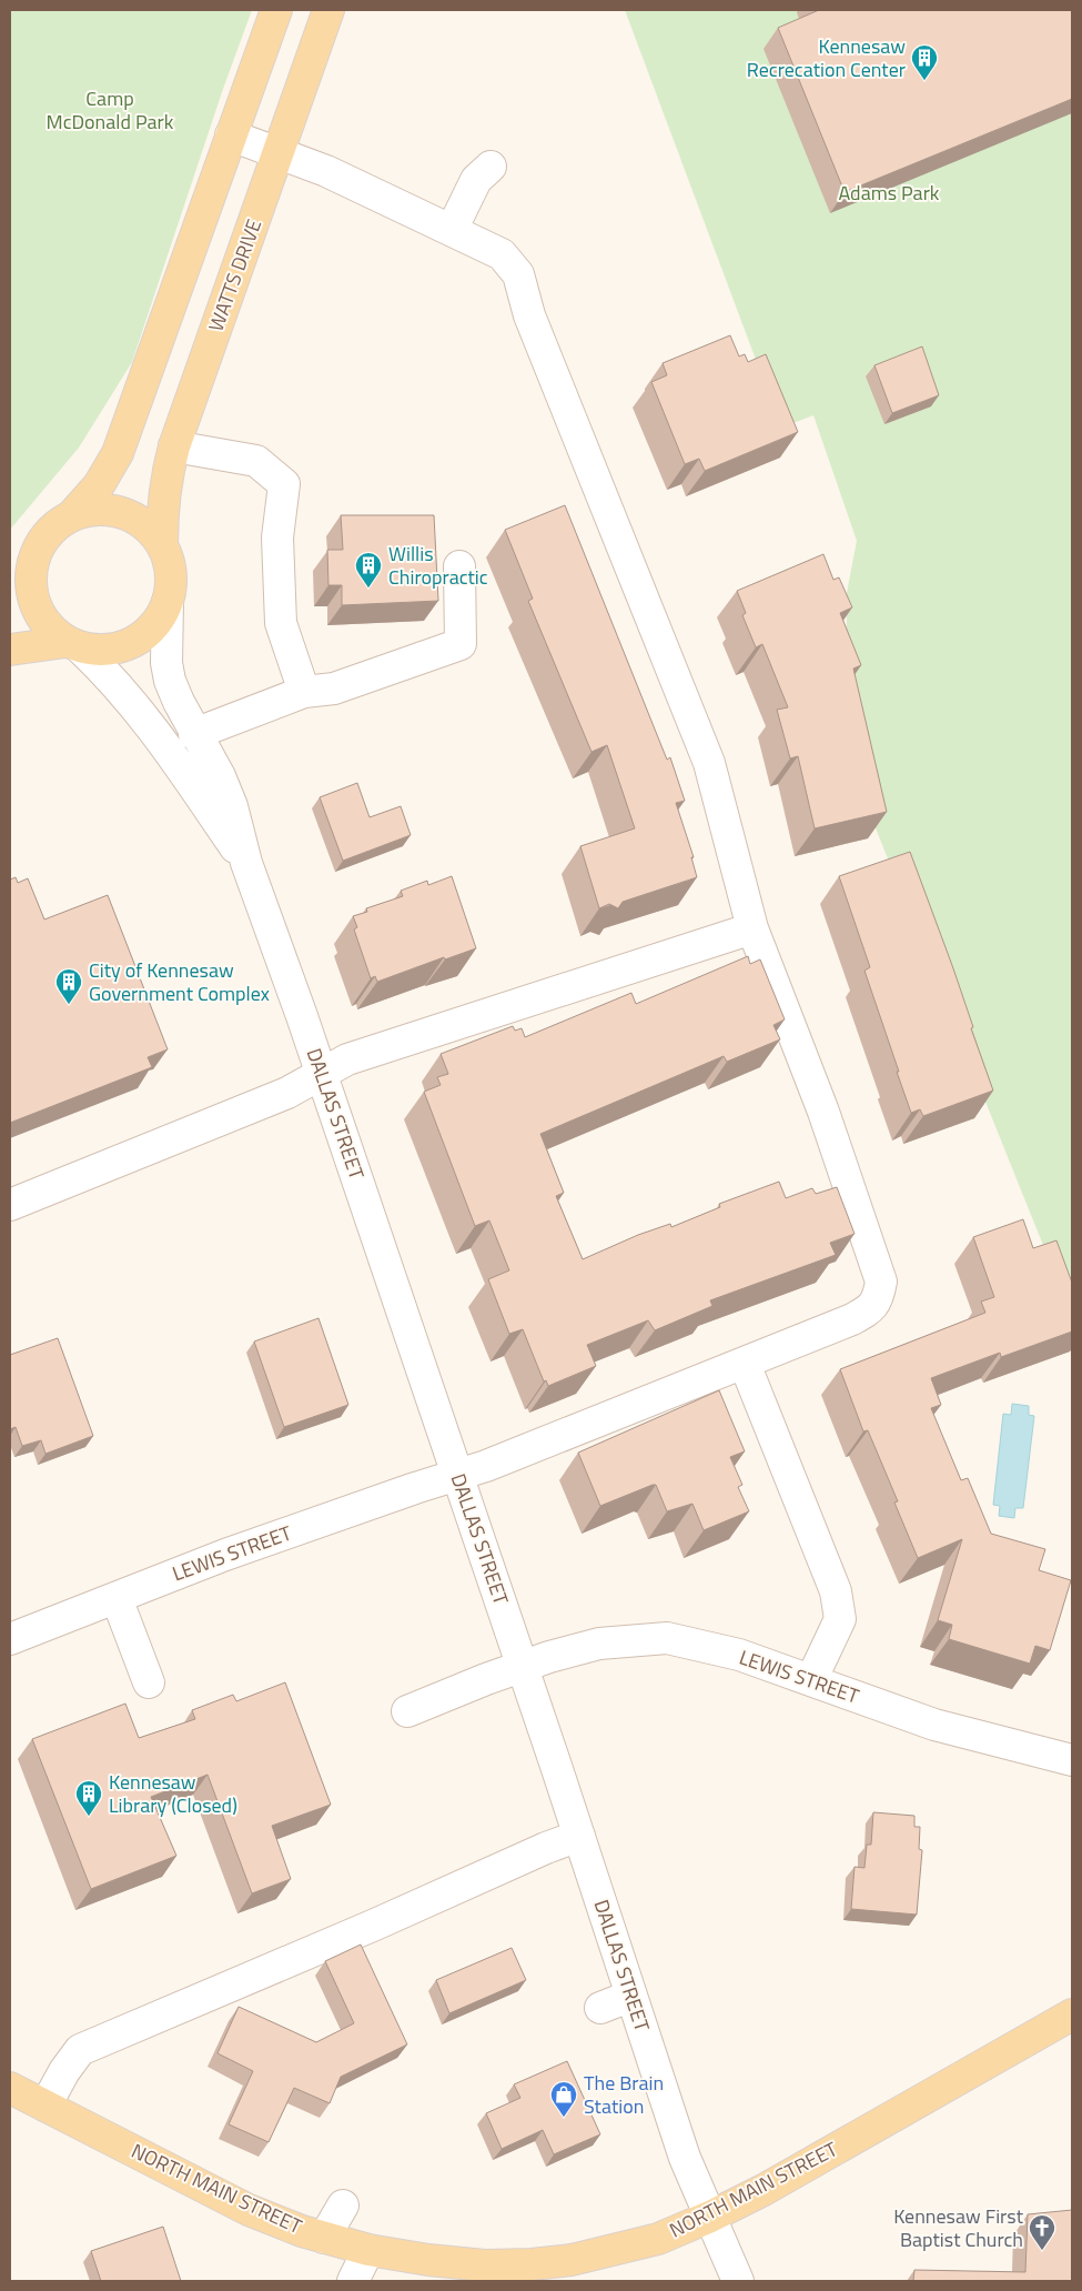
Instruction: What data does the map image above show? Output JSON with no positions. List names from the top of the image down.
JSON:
{
  "streets": {
    "main road": ["WATTS DRIVE", "NORTH MAIN STREET"],
    "street": ["DALLAS STREET", "LEWIS STREET"]
  },
  "crossings": [
    ["WATTS DRIVE", "DALLAS STREET"],
    ["WATTS DRIVE", "LEWIS STREET"],
    ["DALLAS STREET", "LEWIS STREET"],
    ["DALLAS STREET", "NORTH MAIN STREET"]
  ],
  "parks": ["Camp McDonald Park", "Adams Park"],
  "places": {
    "building": [
      "Kennesaw Recrecation Center",
      "Willis Chiropractic",
      "City of Kennesaw Government Complex",
      "Kennesaw Library (Closed)"
    ],
    "shop": ["The Brain Station"],
    "church": ["Kennesaw First Baptist Church"]
  }
}
